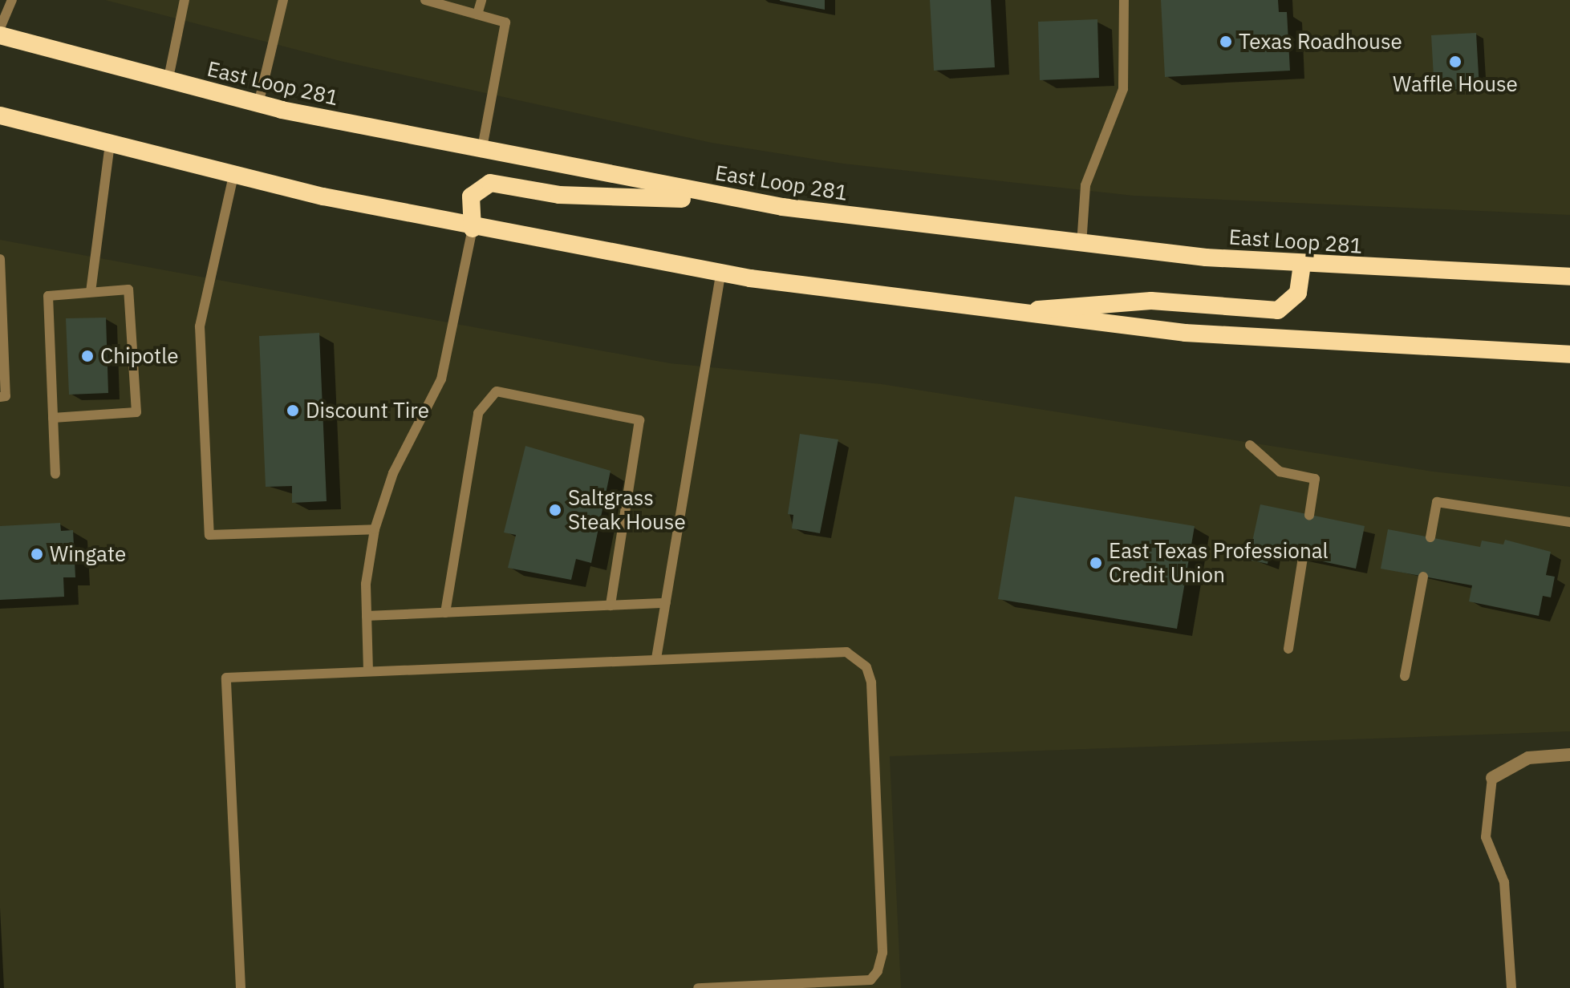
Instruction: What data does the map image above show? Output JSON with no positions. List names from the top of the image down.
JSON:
{
  "streets": {
    "highway": ["East Loop 281"]
  },
  "places": [
    "Texas Roadhouse",
    "Waffle House",
    "Chipotle",
    "Discount Tire",
    "Saltgrass Steak House",
    "Wingate",
    "East Texas Professional Credit Union"
  ]
}
